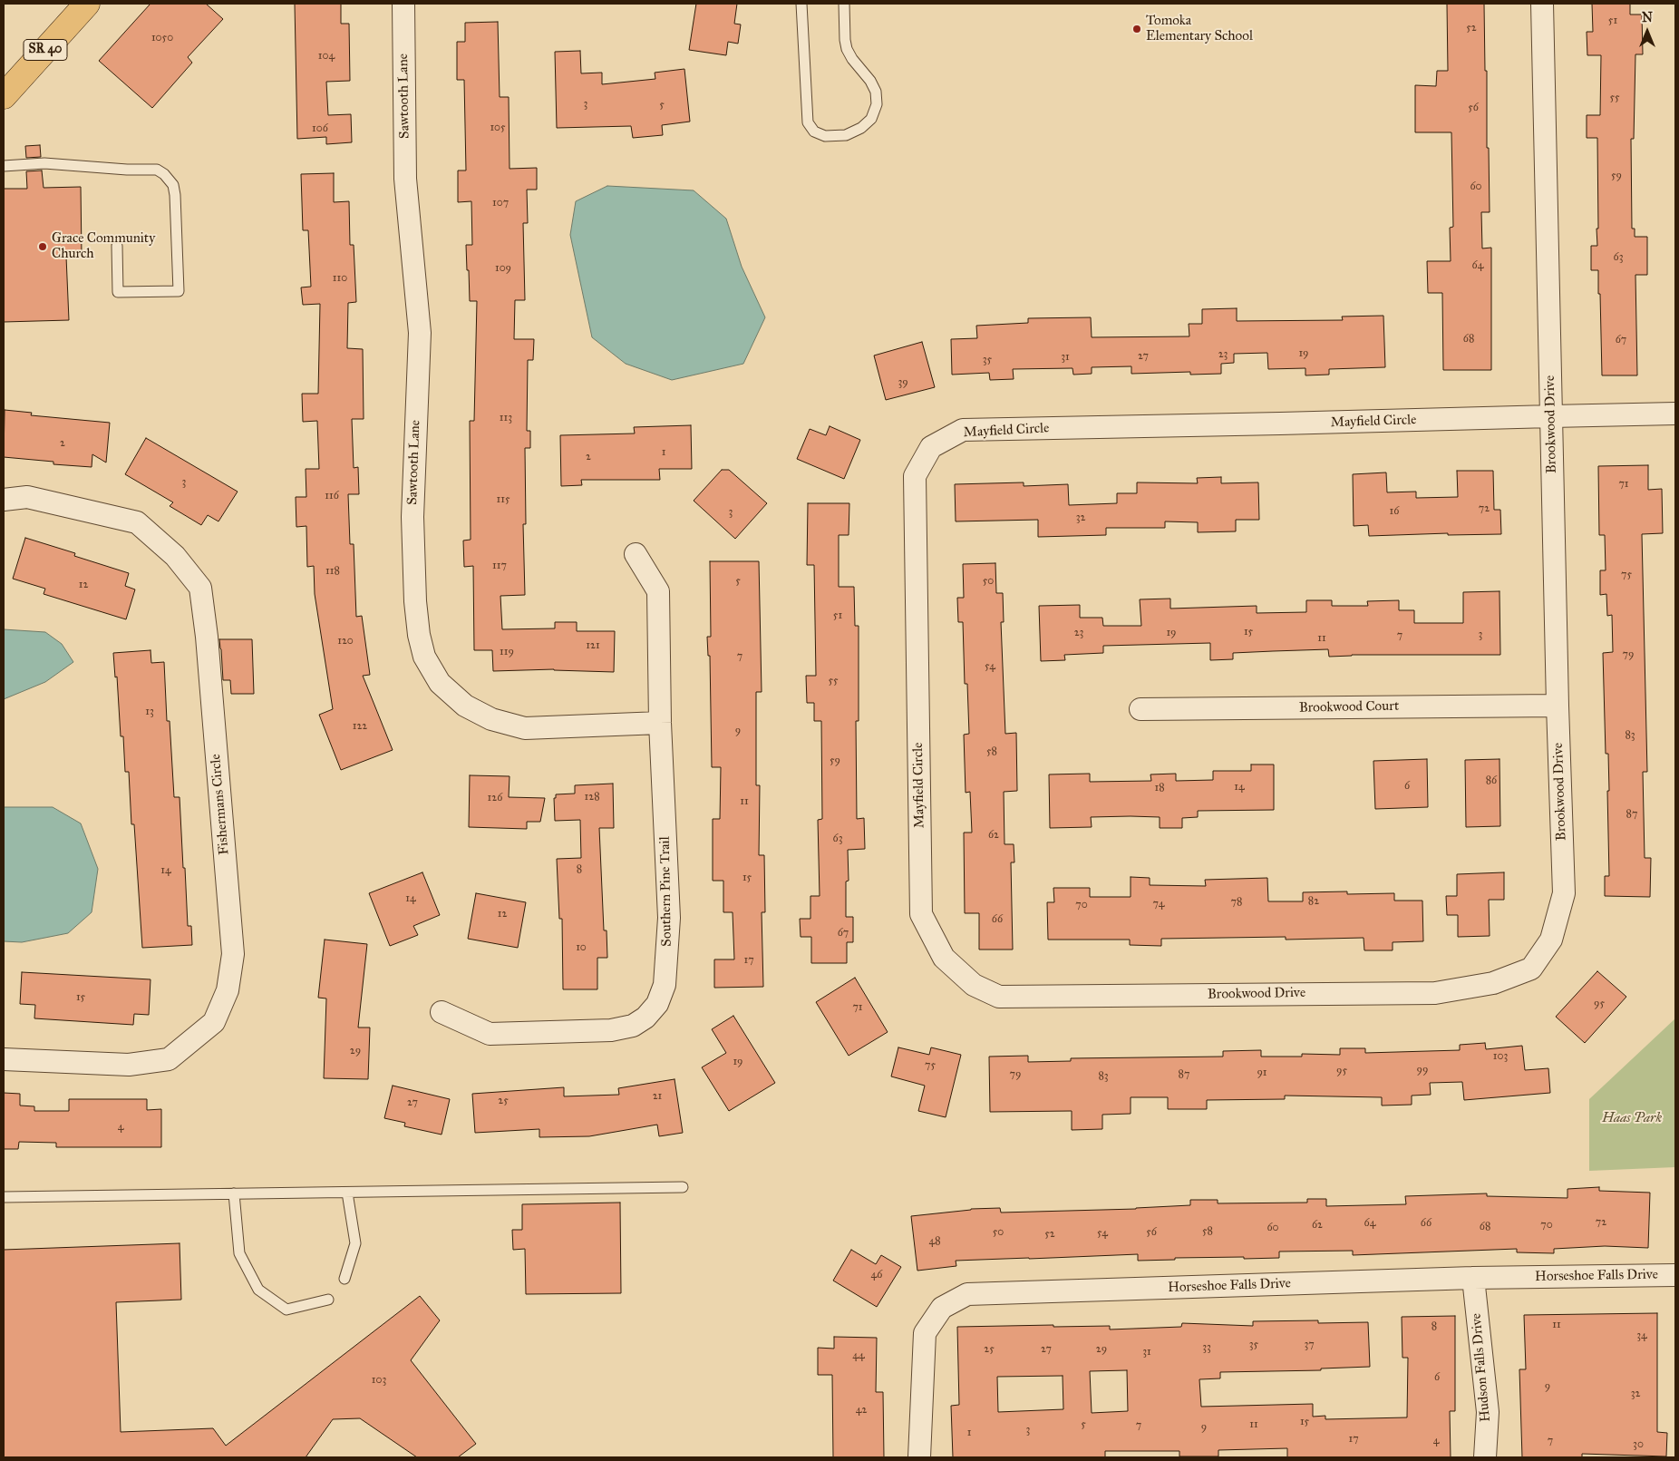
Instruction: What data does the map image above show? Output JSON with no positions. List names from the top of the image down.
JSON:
{
  "streets": {
    "main road": ["SR 40"],
    "street": [
      "Sawtooth Lane",
      "Mayfield Circle",
      "Brookwood Drive",
      "Brookwood Court",
      "Fishermans Circle",
      "Southern Pine Trail",
      "Horseshoe Falls Drive",
      "Hudson Falls Drive"
    ]
  },
  "crossings": [
    ["Sawtooth Lane", "Southern Pine Trail"],
    ["Mayfield Circle", "Brookwood Drive"],
    ["Brookwood Drive", "Brookwood Court"],
    ["Horseshoe Falls Drive", "Hudson Falls Drive"]
  ],
  "parks": ["Haas Park"],
  "places": ["Tomoka Elementary School", "Grace Community Church"],
  "house_numbers": [
    "51",
    "52",
    "1050",
    "104",
    "55",
    "3",
    "5",
    "56",
    "105",
    "106",
    "59",
    "60",
    "107",
    "63",
    "64",
    "109",
    "110",
    "68",
    "67",
    "19",
    "23",
    "27",
    "31",
    "35",
    "39",
    "113",
    "2",
    "1",
    "2",
    "3",
    "71",
    "116",
    "115",
    "72",
    "16",
    "3",
    "32",
    "117",
    "118",
    "75",
    "5",
    "50",
    "12",
    "51",
    "15",
    "23",
    "19",
    "3",
    "7",
    "11",
    "120",
    "121",
    "119",
    "79",
    "7",
    "54",
    "55",
    "13",
    "122",
    "9",
    "83",
    "58",
    "59",
    "86",
    "6",
    "14",
    "18",
    "128",
    "126",
    "11",
    "87",
    "62",
    "63",
    "8",
    "14",
    "15",
    "14",
    "82",
    "78",
    "74",
    "70",
    "12",
    "66",
    "67",
    "10",
    "17",
    "15",
    "95",
    "71",
    "29",
    "103",
    "19",
    "75",
    "99",
    "95",
    "91",
    "79",
    "87",
    "83",
    "21",
    "25",
    "27",
    "4",
    "72",
    "64",
    "66",
    "62",
    "70",
    "68",
    "60",
    "58",
    "50",
    "56",
    "54",
    "52",
    "48",
    "46",
    "11",
    "8",
    "34",
    "35",
    "37",
    "33",
    "25",
    "27",
    "29",
    "31",
    "44",
    "6",
    "103",
    "9",
    "32",
    "42",
    "15",
    "5",
    "11",
    "7",
    "9",
    "3",
    "1",
    "17",
    "4",
    "7",
    "30"
  ],
  "north": "top"
}
